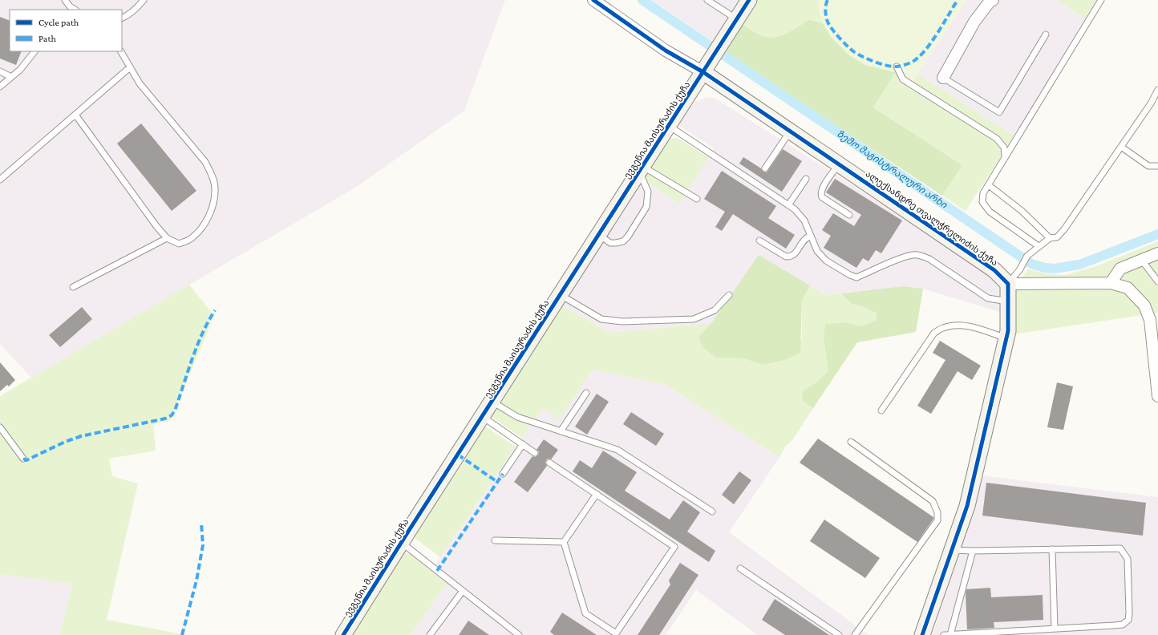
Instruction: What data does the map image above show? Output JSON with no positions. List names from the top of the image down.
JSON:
{
  "streets": {
    "street": ["ევგენია მაისურაძის ქუჩა", "ალექსანდრე თვალჭრელიძის ქუჩა"]
  },
  "crossings": [
    ["ევგენია მაისურაძის ქუჩა", "ალექსანდრე თვალჭრელიძის ქუჩა"]
  ],
  "water": ["ზემო მაგისტრალური არხი"],
  "legend": ["Cycle path", "Path"]
}
